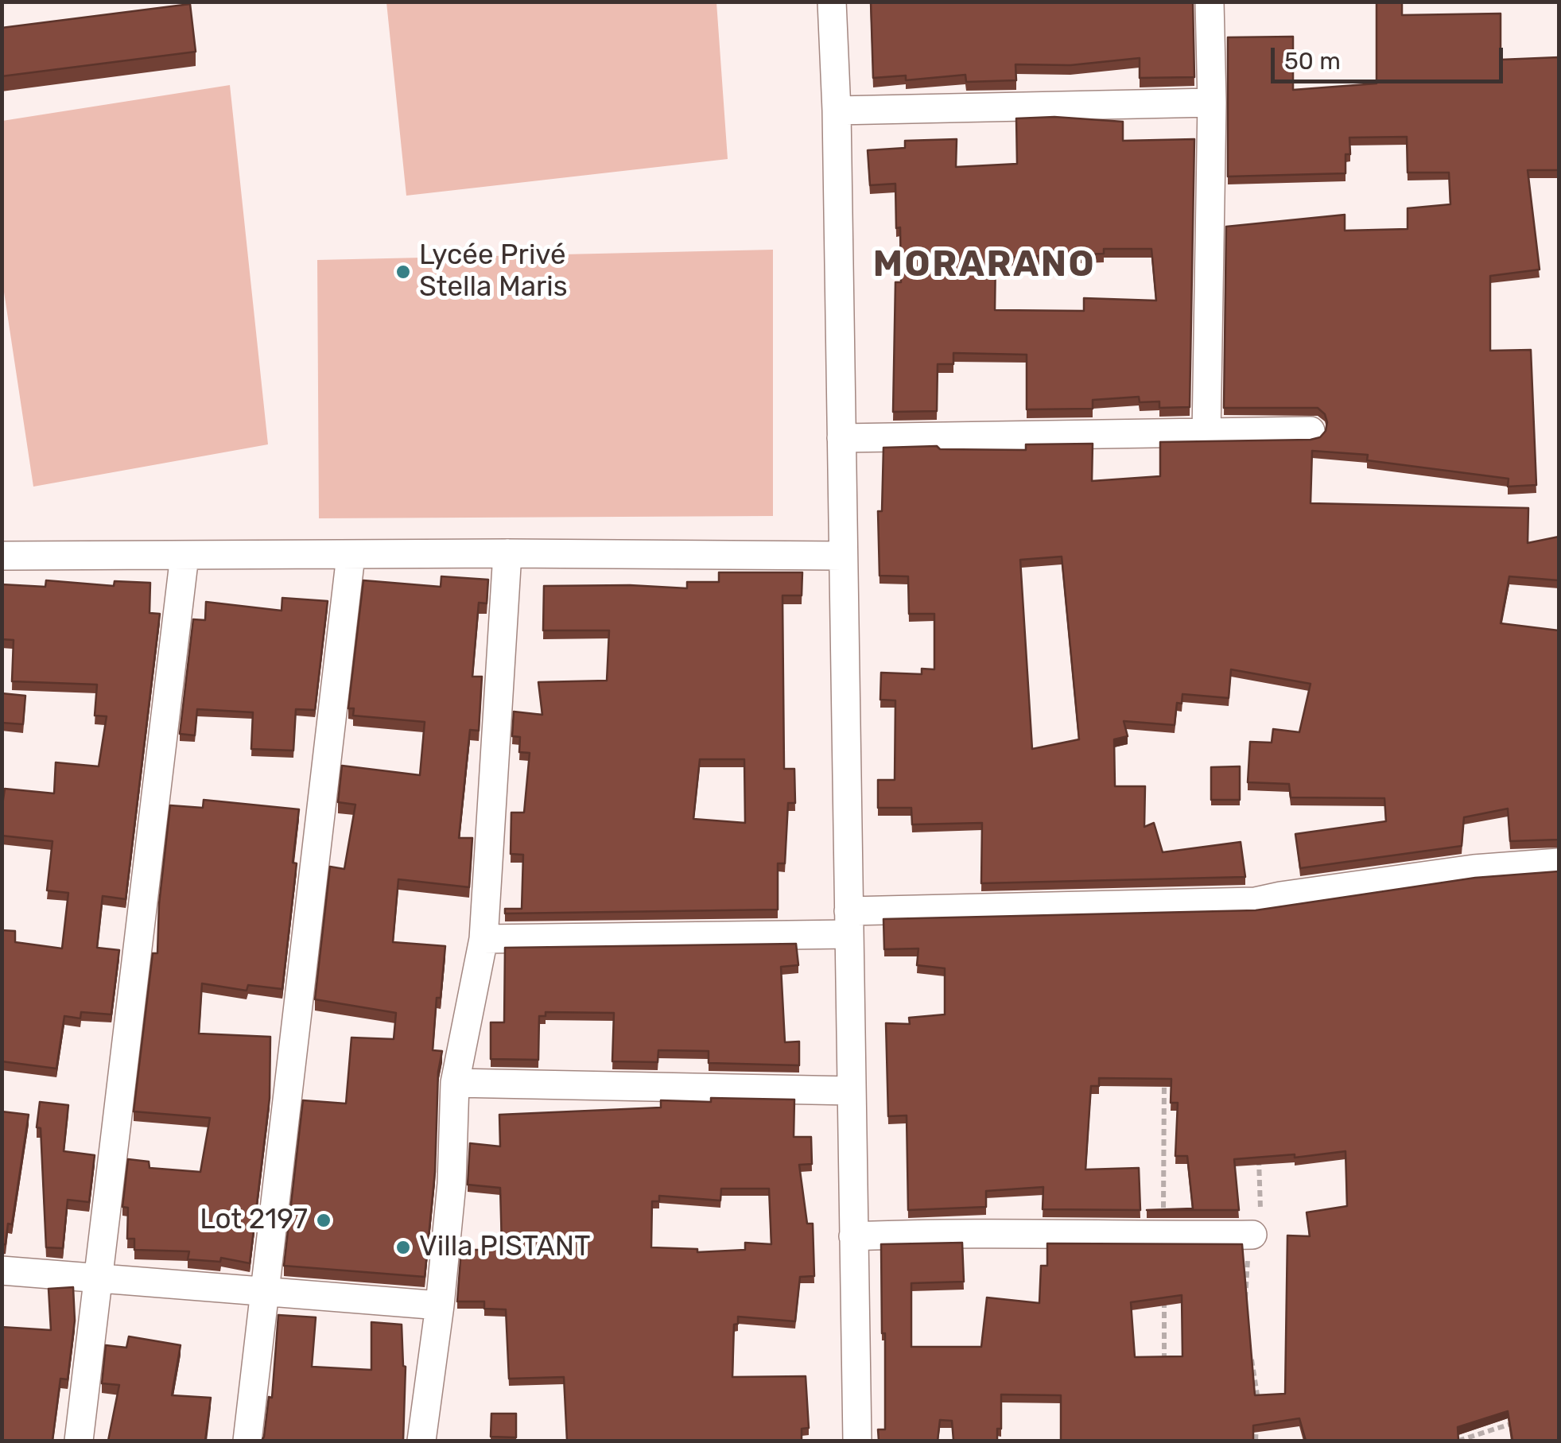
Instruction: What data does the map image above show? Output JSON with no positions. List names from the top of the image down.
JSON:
{
  "districts": ["MORARANO"],
  "places": ["Lycée Privé Stella Maris", "Lot 2197", "Villa PISTANT"],
  "scale_bar": "50 m"
}
